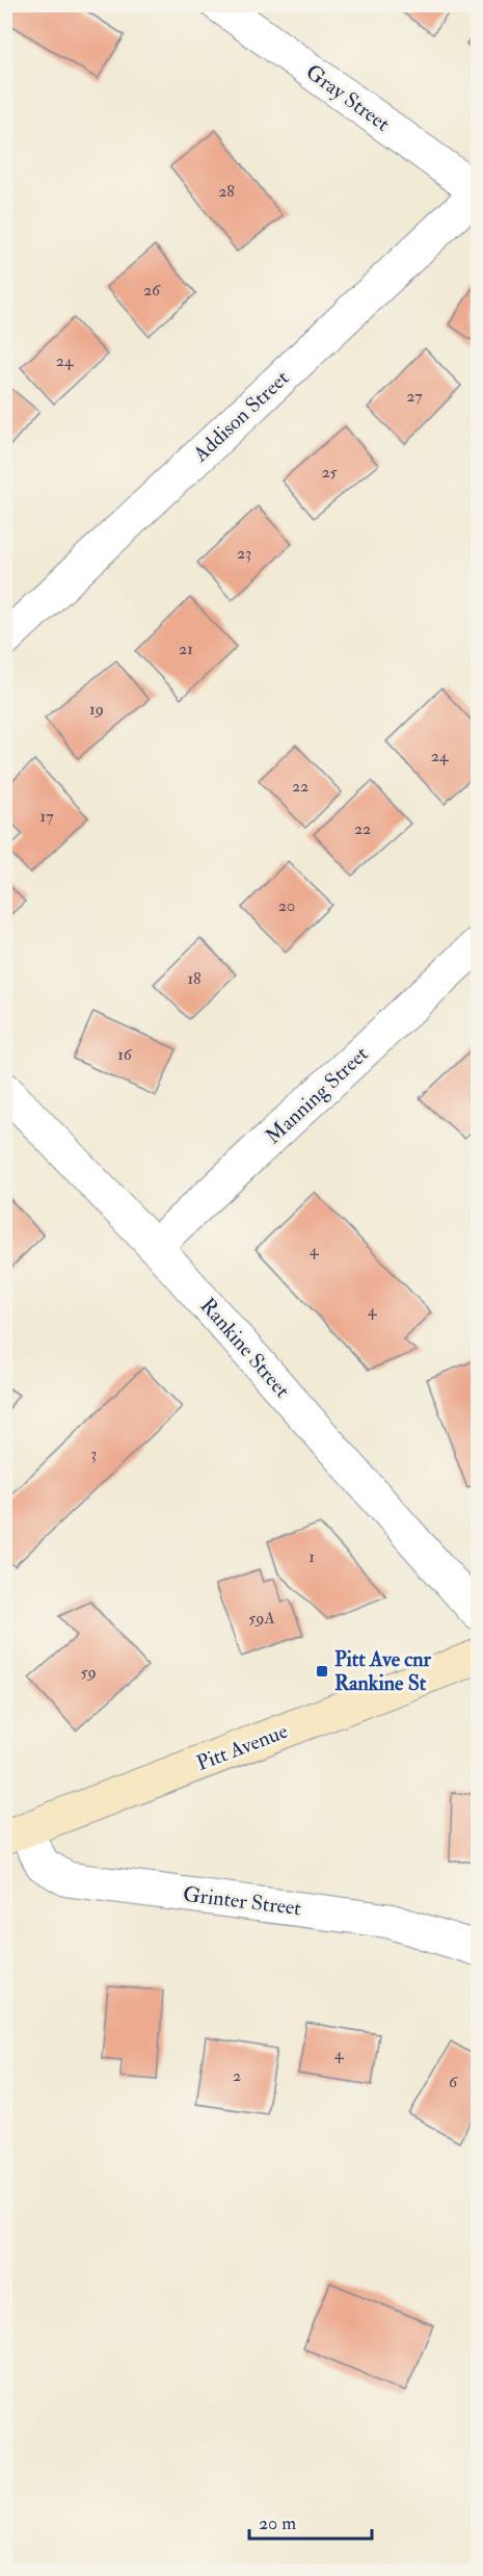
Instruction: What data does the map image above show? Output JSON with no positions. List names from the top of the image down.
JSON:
{
  "streets": {
    "street": [
      "Gray Street",
      "Addison Street",
      "Manning Street",
      "Rankine Street",
      "Pitt Avenue",
      "Grinter Street"
    ]
  },
  "crossings": [
    ["Gray Street", "Addison Street"],
    ["Manning Street", "Rankine Street"],
    ["Pitt Avenue", "Grinter Street"]
  ],
  "places": {
    "transit": ["Pitt Ave cnr Rankine St"]
  },
  "house_numbers": [
    "28",
    "26",
    "24",
    "27",
    "25",
    "23",
    "21",
    "19",
    "24",
    "22",
    "17",
    "22",
    "20",
    "18",
    "16",
    "4",
    "4",
    "3",
    "1",
    "59A",
    "59",
    "4",
    "2",
    "6"
  ],
  "scale_bar": "20 m"
}
